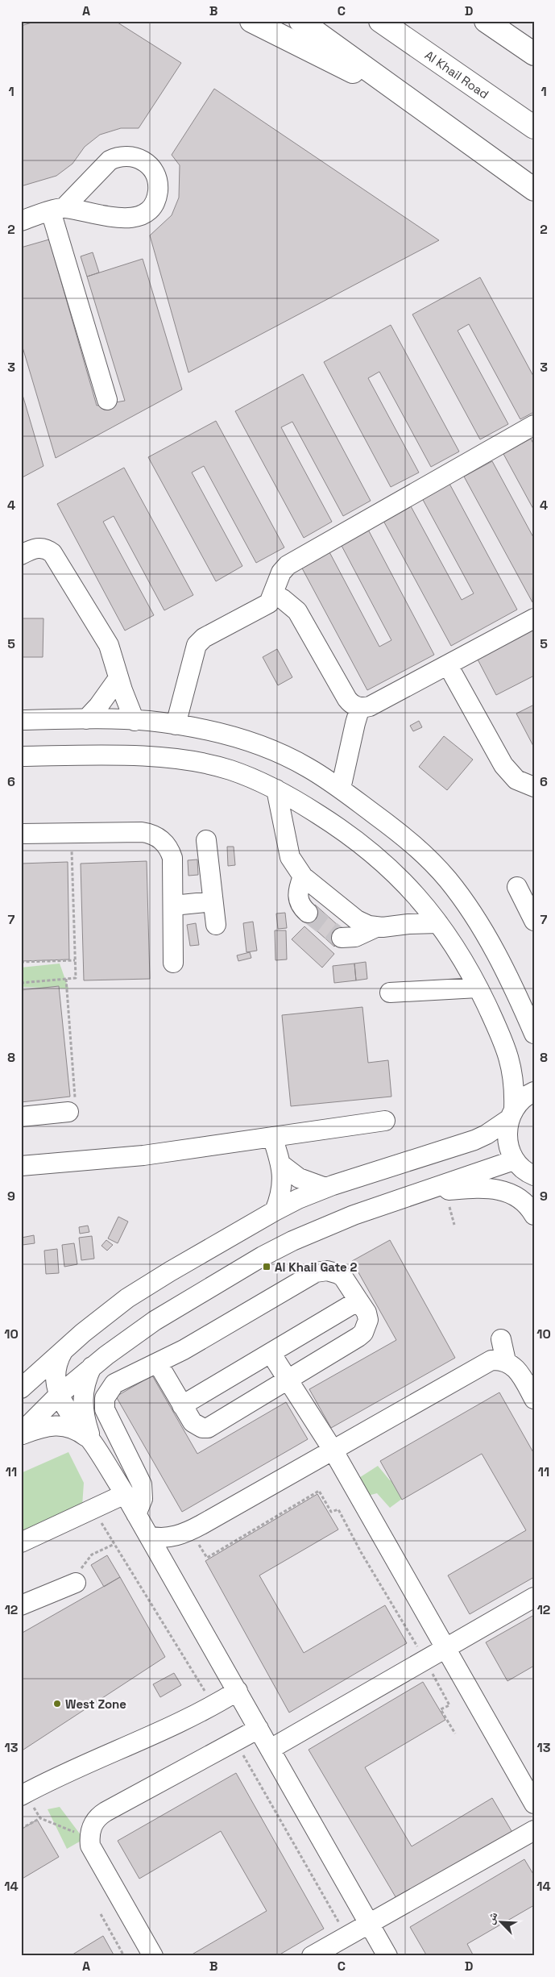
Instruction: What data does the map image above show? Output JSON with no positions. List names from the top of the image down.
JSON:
{
  "streets": {
    "highway": ["Al Khail Road"]
  },
  "places": {
    "transit": ["Al Khail Gate 2"],
    "other": ["West Zone"]
  },
  "north": "top left",
  "grid": {
    "columns": [
      "A",
      "B",
      "C",
      "D"
    ],
    "rows": [
      "1",
      "2",
      "3",
      "4",
      "5",
      "6",
      "7",
      "8",
      "9",
      "10",
      "11",
      "12",
      "13",
      "14"
    ]
  }
}
